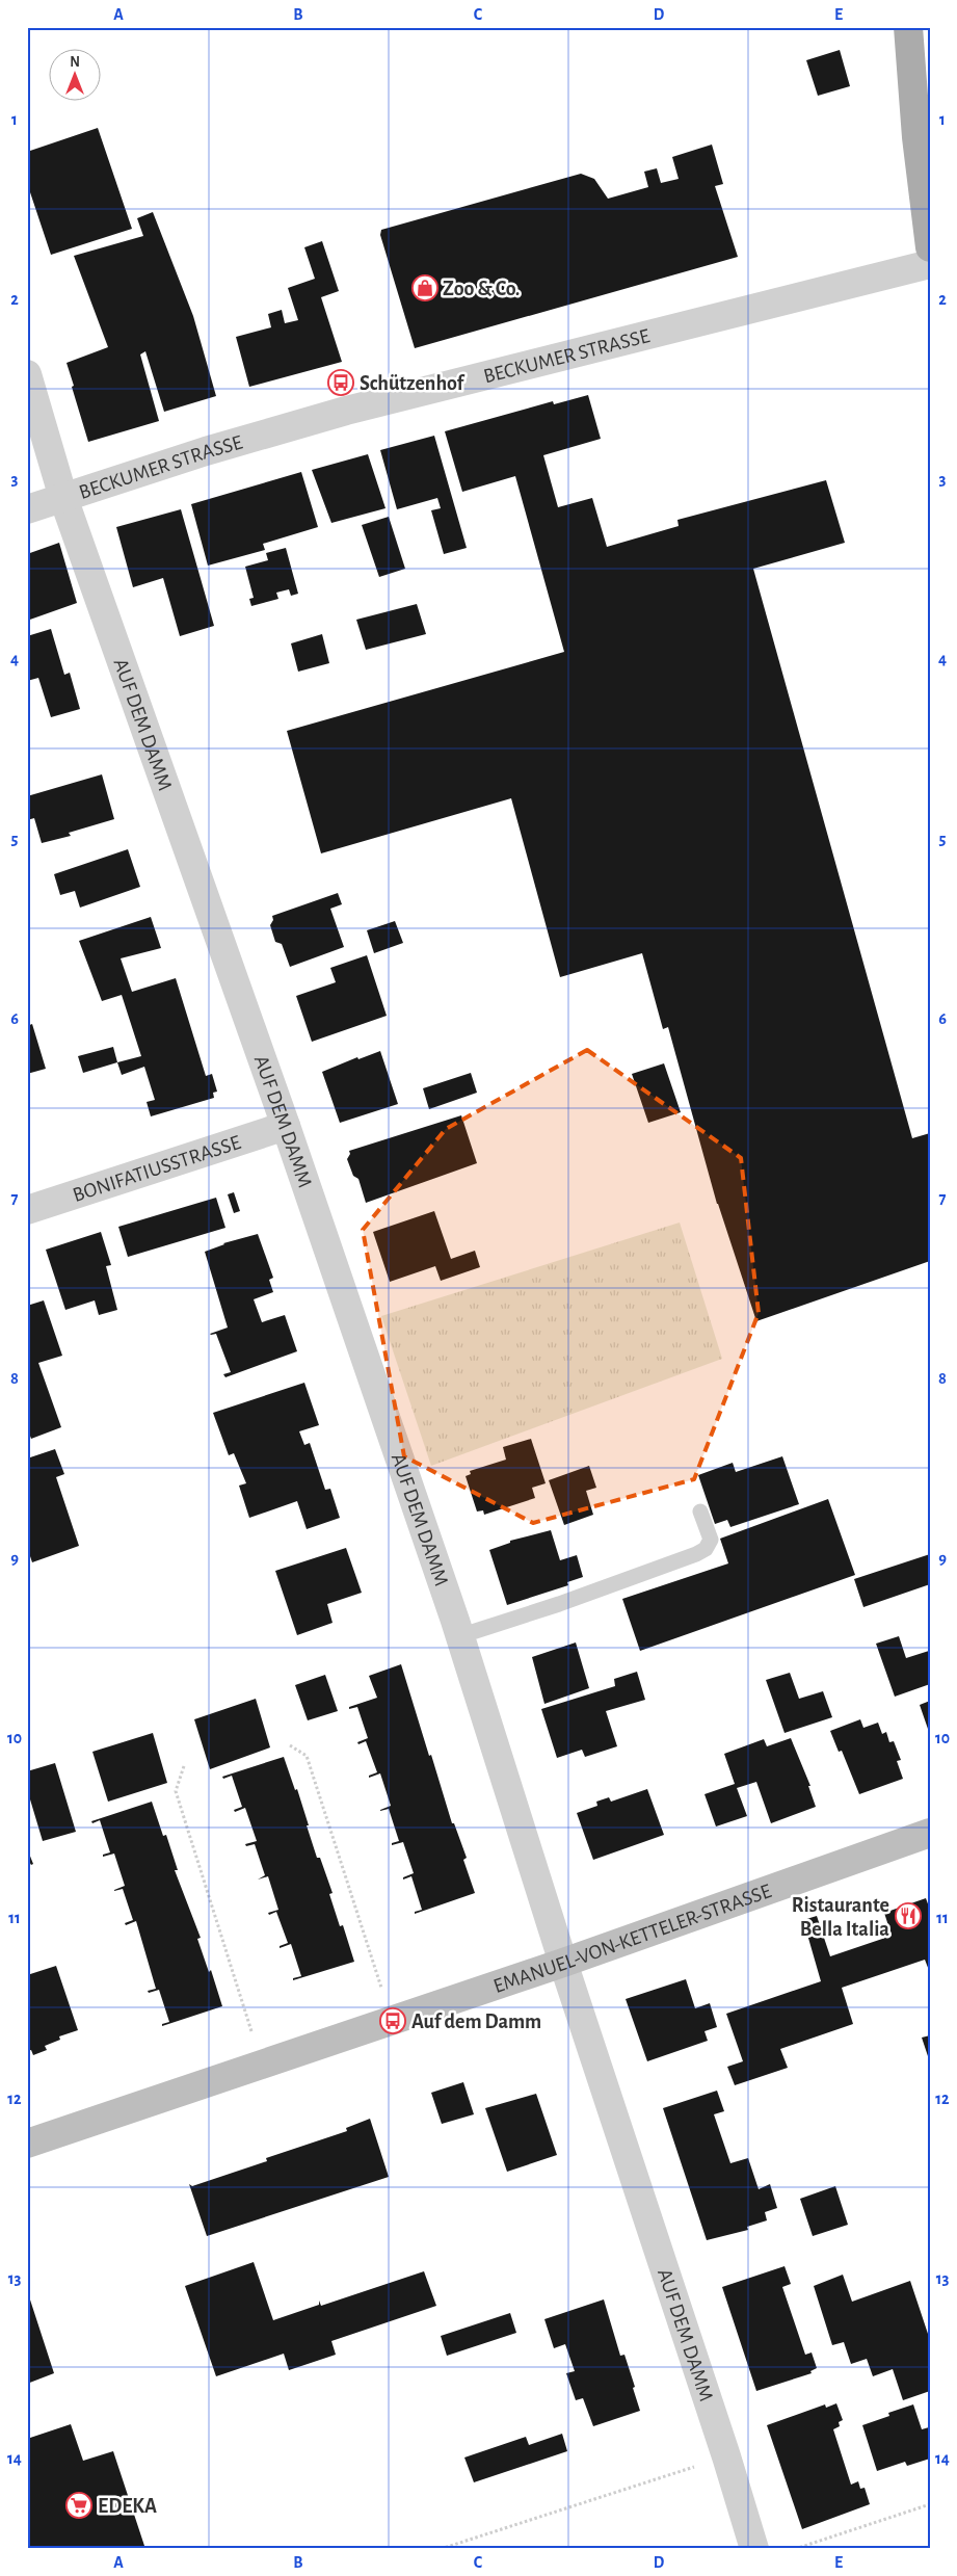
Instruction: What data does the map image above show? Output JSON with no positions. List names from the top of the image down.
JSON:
{
  "streets": {
    "main road": ["EMANUEL-VON-KETTELER-STRASSE"],
    "street": ["BECKUMER STRASSE", "AUF DEM DAMM", "BONIFATIUSSTRASSE"]
  },
  "crossings": [
    ["BECKUMER STRASSE", "AUF DEM DAMM"],
    ["AUF DEM DAMM", "BONIFATIUSSTRASSE"],
    ["AUF DEM DAMM", "EMANUEL-VON-KETTELER-STRASSE"]
  ],
  "places": {
    "shop": ["Zoo & Co."],
    "bus stop": ["Schützenhof", "Auf dem Damm"],
    "restaurant": ["Ristaurante Bella Italia"],
    "supermarket": ["EDEKA"]
  },
  "north": "top",
  "grid": {
    "columns": [
      "A",
      "B",
      "C",
      "D",
      "E"
    ],
    "rows": [
      "1",
      "2",
      "3",
      "4",
      "5",
      "6",
      "7",
      "8",
      "9",
      "10",
      "11",
      "12",
      "13",
      "14"
    ]
  }
}
